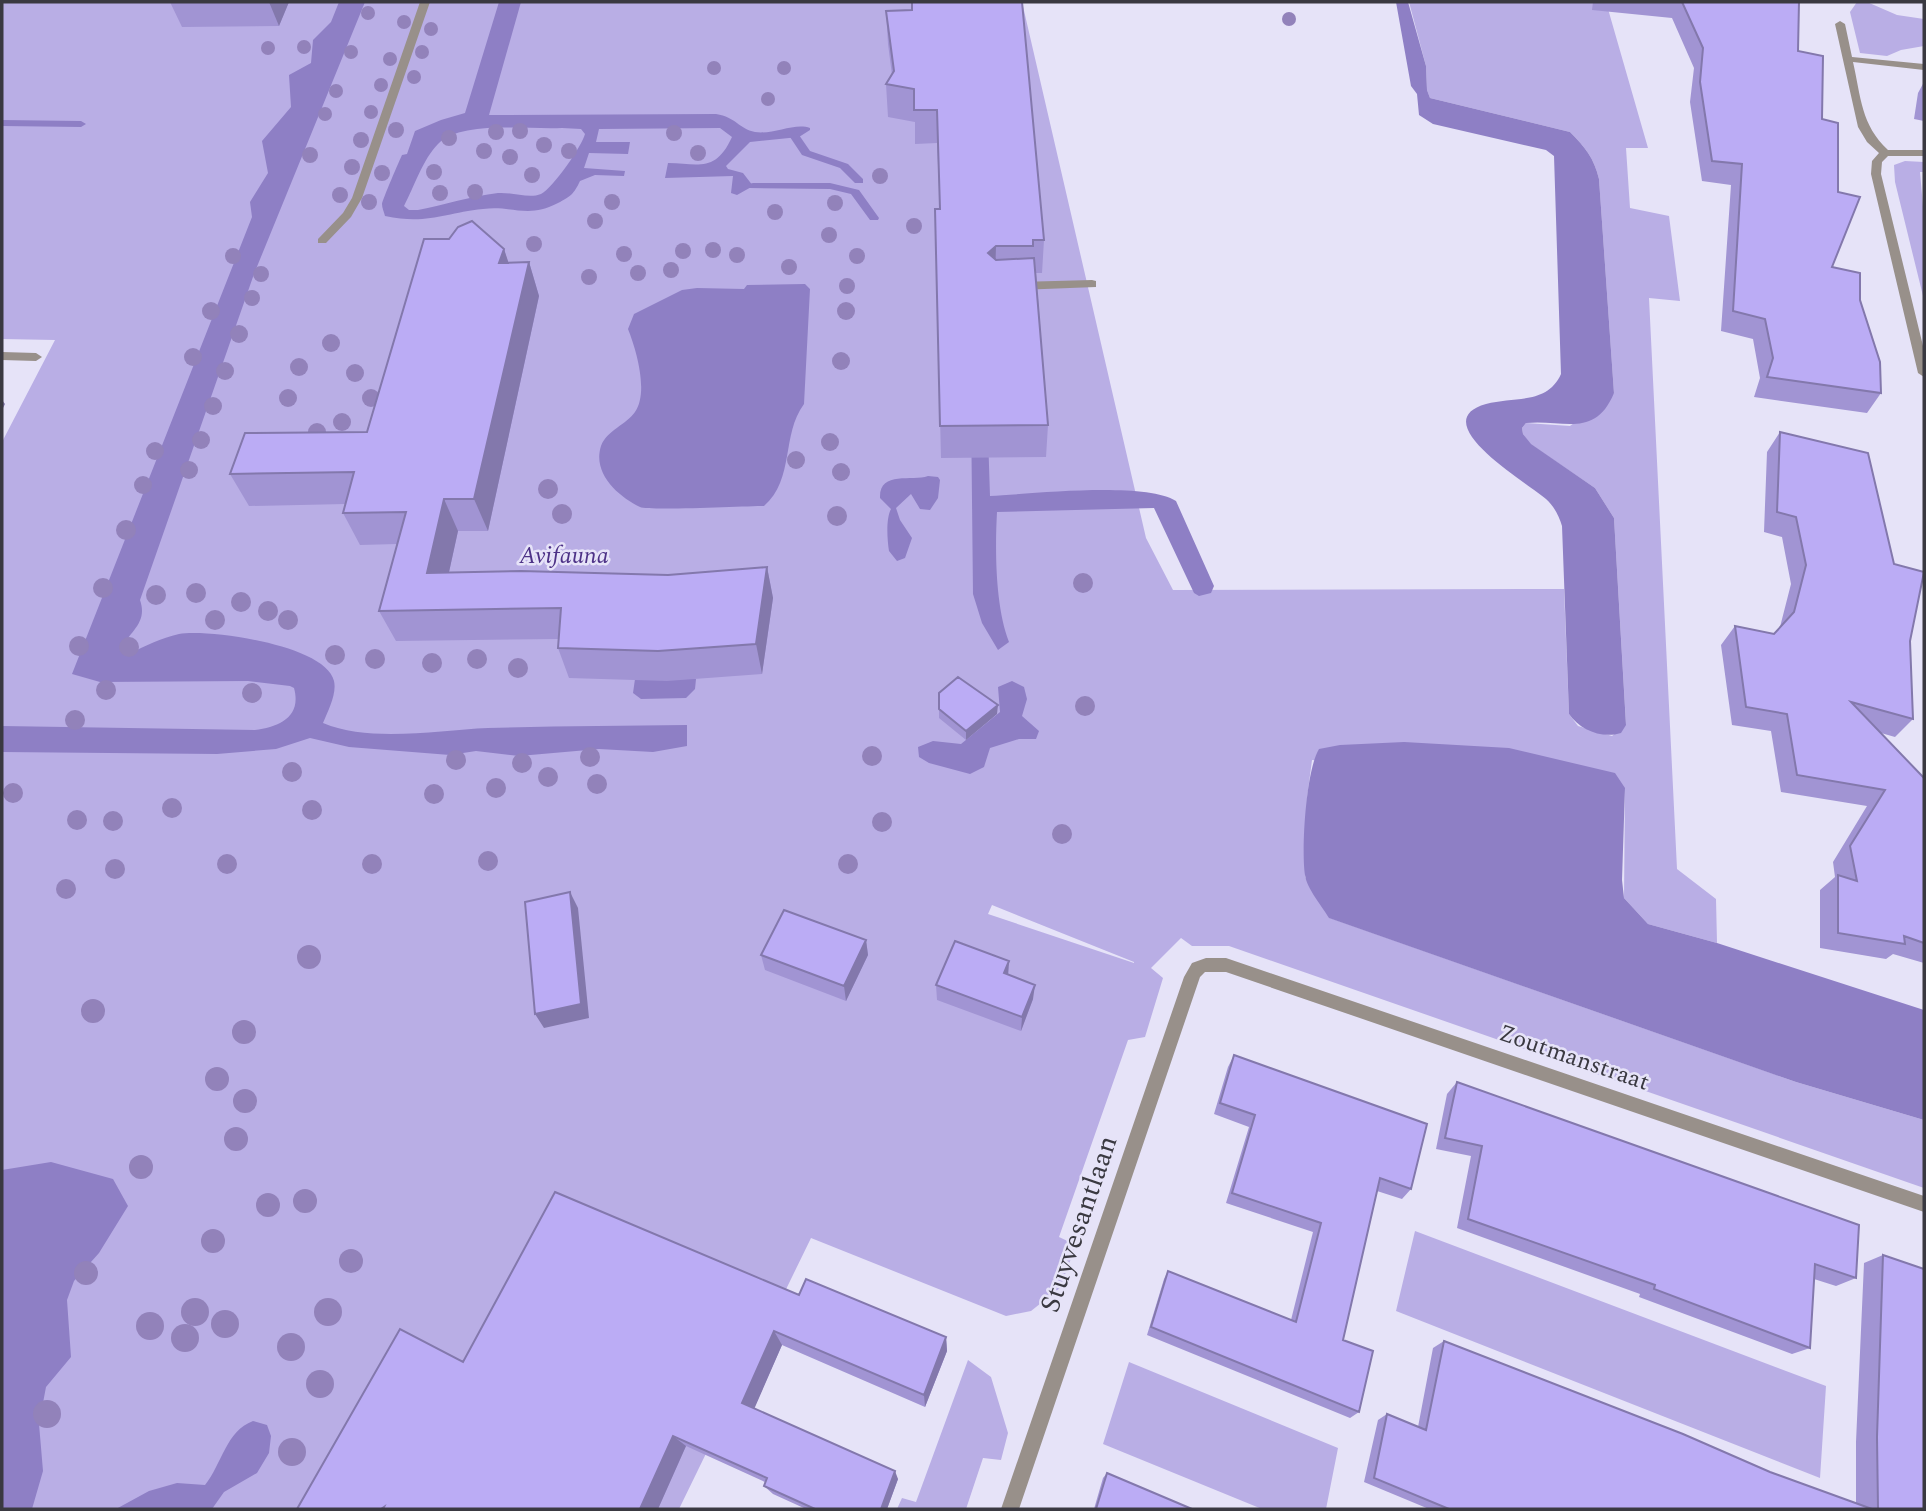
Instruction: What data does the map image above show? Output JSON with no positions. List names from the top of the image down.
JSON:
{
  "streets": {
    "street": ["Zoutmanstraat", "Stuyvesantlaan"]
  },
  "crossings": [
    ["Zoutmanstraat", "Stuyvesantlaan"]
  ],
  "parks": ["Avifauna"]
}
